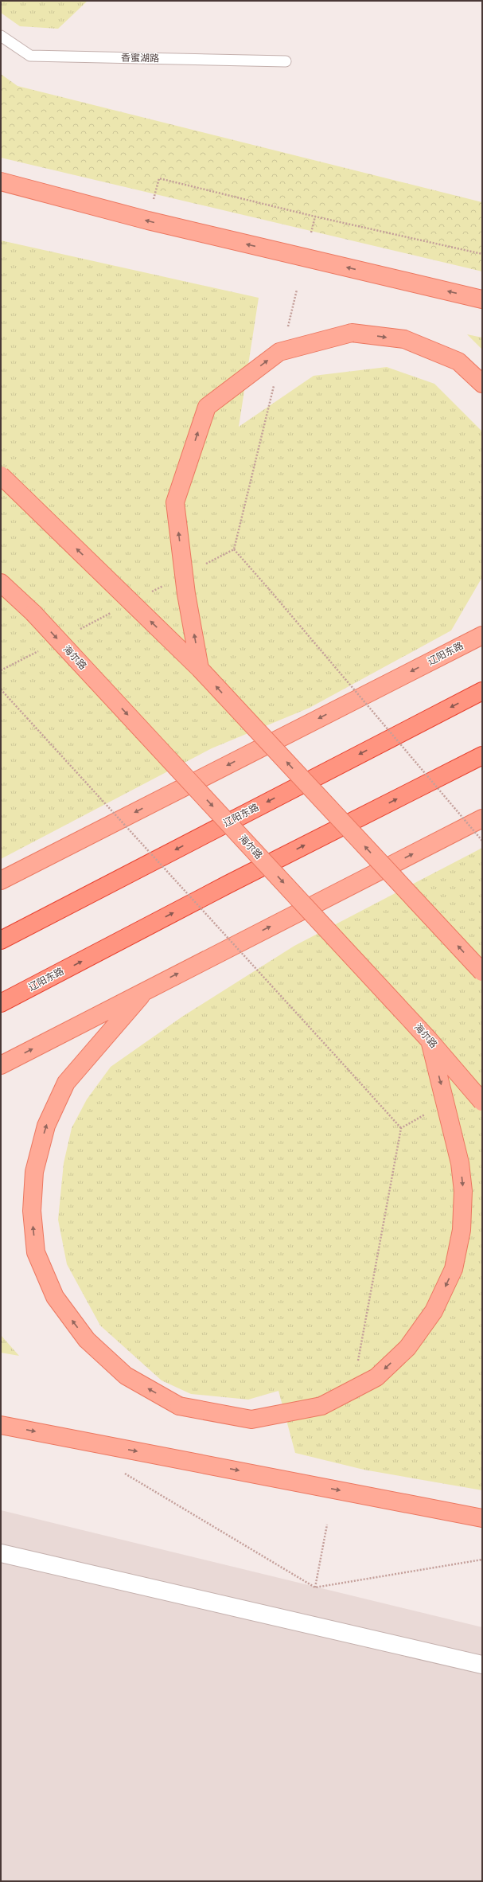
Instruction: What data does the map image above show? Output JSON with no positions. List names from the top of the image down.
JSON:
{
  "streets": {
    "highway": ["辽阳东路"],
    "main road": ["海尔路"],
    "lane": ["香蜜湖路"]
  }
}
